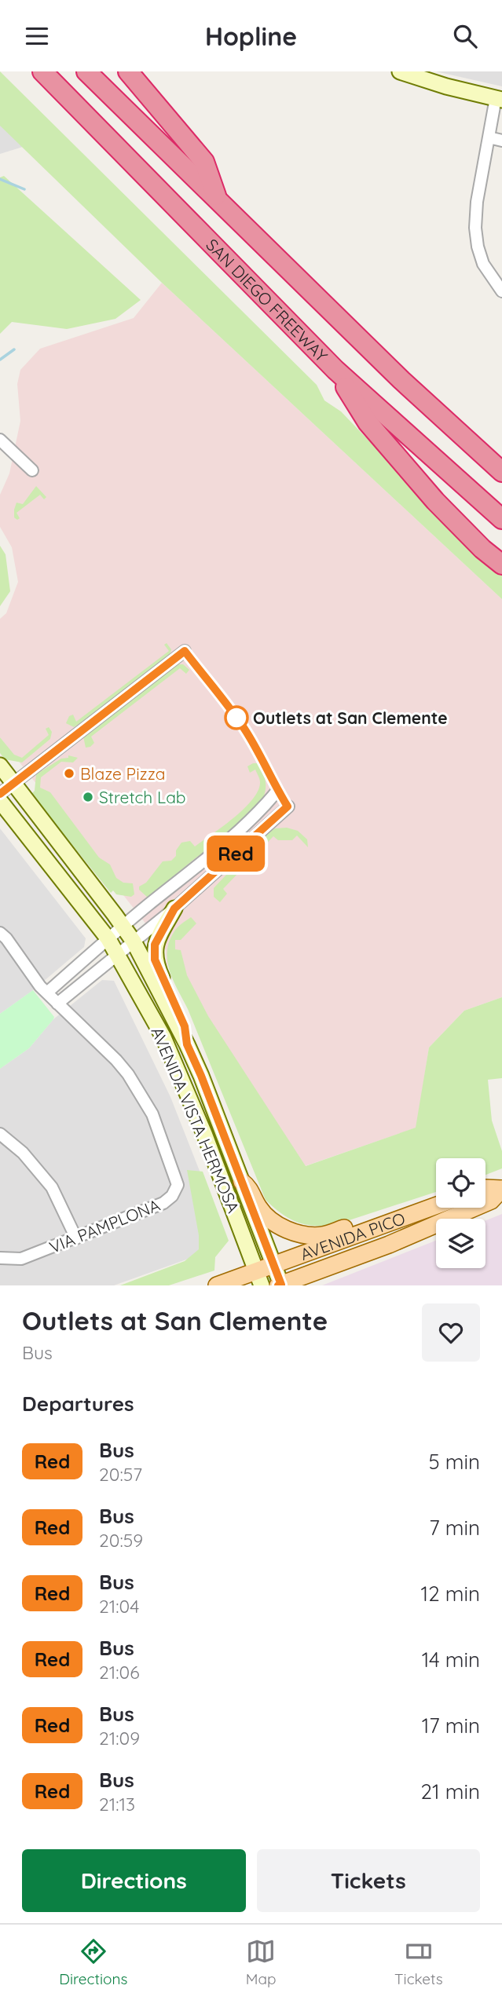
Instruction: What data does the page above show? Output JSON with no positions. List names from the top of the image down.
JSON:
{
  "streets": {
    "highway": ["SAN DIEGO FREEWAY"],
    "main road": ["AVENIDA VISTA HERMOSA", "AVENIDA PICO"],
    "street": ["VIA PAMPLONA"]
  },
  "crossings": [
    ["AVENIDA VISTA HERMOSA", "AVENIDA PICO"]
  ],
  "places": ["Outlets at San Clemente", "Blaze Pizza", "Stretch Lab"],
  "lines": ["bus line Red"],
  "page": {
    "header": "Hopline",
    "on_map": "Red",
    "heading": [
      ["Outlets at San Clemente", "Bus"],
      "Departures"
    ],
    "list": [
      {
        "mark": "Red",
        "name": "Bus",
        "note": "20:57",
        "value": "5 min"
      },
      {
        "mark": "Red",
        "name": "Bus",
        "note": "20:59",
        "value": "7 min"
      },
      {
        "mark": "Red",
        "name": "Bus",
        "note": "21:04",
        "value": "12 min"
      },
      {
        "mark": "Red",
        "name": "Bus",
        "note": "21:06",
        "value": "14 min"
      },
      {
        "mark": "Red",
        "name": "Bus",
        "note": "21:09",
        "value": "17 min"
      },
      {
        "mark": "Red",
        "name": "Bus",
        "note": "21:13",
        "value": "21 min"
      }
    ],
    "buttons": ["Directions", "Tickets"],
    "tabs": ["Directions", "Map", "Tickets"]
  }
}
